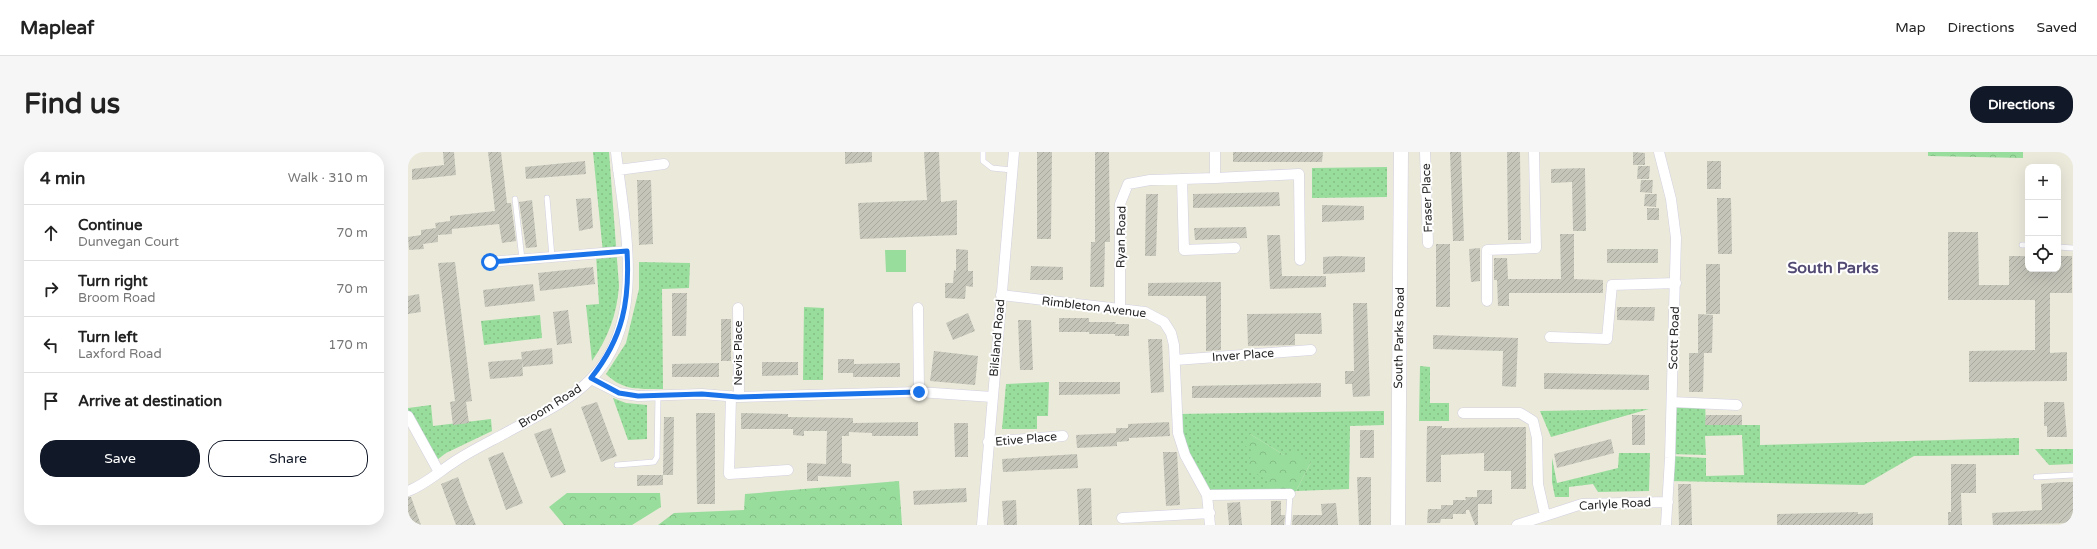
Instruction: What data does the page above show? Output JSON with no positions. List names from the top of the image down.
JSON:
{
  "streets": {
    "street": [
      "Fraser Place",
      "Ryan Road",
      "Rimbleton Avenue",
      "Bilsland Road",
      "South Parks Road",
      "Scott Road",
      "Nevis Place",
      "Inver Place",
      "Broom Road",
      "Etive Place",
      "Carlyle Road"
    ]
  },
  "crossings": [
    ["Ryan Road", "Rimbleton Avenue"],
    ["Rimbleton Avenue", "Bilsland Road"],
    ["Rimbleton Avenue", "Inver Place"],
    ["Bilsland Road", "Etive Place"],
    ["Scott Road", "Carlyle Road"]
  ],
  "districts": ["South Parks"],
  "page": {
    "header": "Mapleaf",
    "nav": ["Map", "Directions", "Saved"],
    "buttons": [
      "Directions",
      ["Save", "Share"]
    ],
    "title": "Find us",
    "heading": ["4 min", "Walk · 310 m"],
    "map_buttons": ["+", "−"],
    "list": [
      ["Continue", "Dunvegan Court", "70 m"],
      ["Turn right", "Broom Road", "70 m"],
      ["Turn left", "Laxford Road", "170 m"],
      "Arrive at destination"
    ]
  }
}
